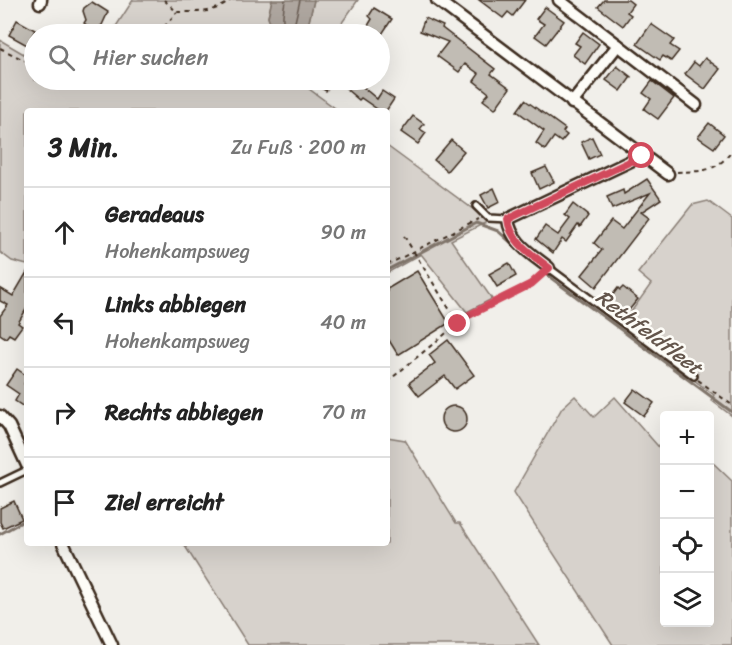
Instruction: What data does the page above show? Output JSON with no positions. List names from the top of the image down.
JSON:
{
  "water": ["Rethfeldfleet"],
  "page": {
    "search": "Hier suchen",
    "heading": ["3 Min.", "Zu Fuß · 200 m"],
    "list": [
      ["Geradeaus", "Hohenkampsweg", "90 m"],
      ["Links abbiegen", "Hohenkampsweg", "40 m"],
      ["Rechts abbiegen", "70 m"],
      "Ziel erreicht"
    ],
    "map_buttons": ["+", "−"]
  }
}
